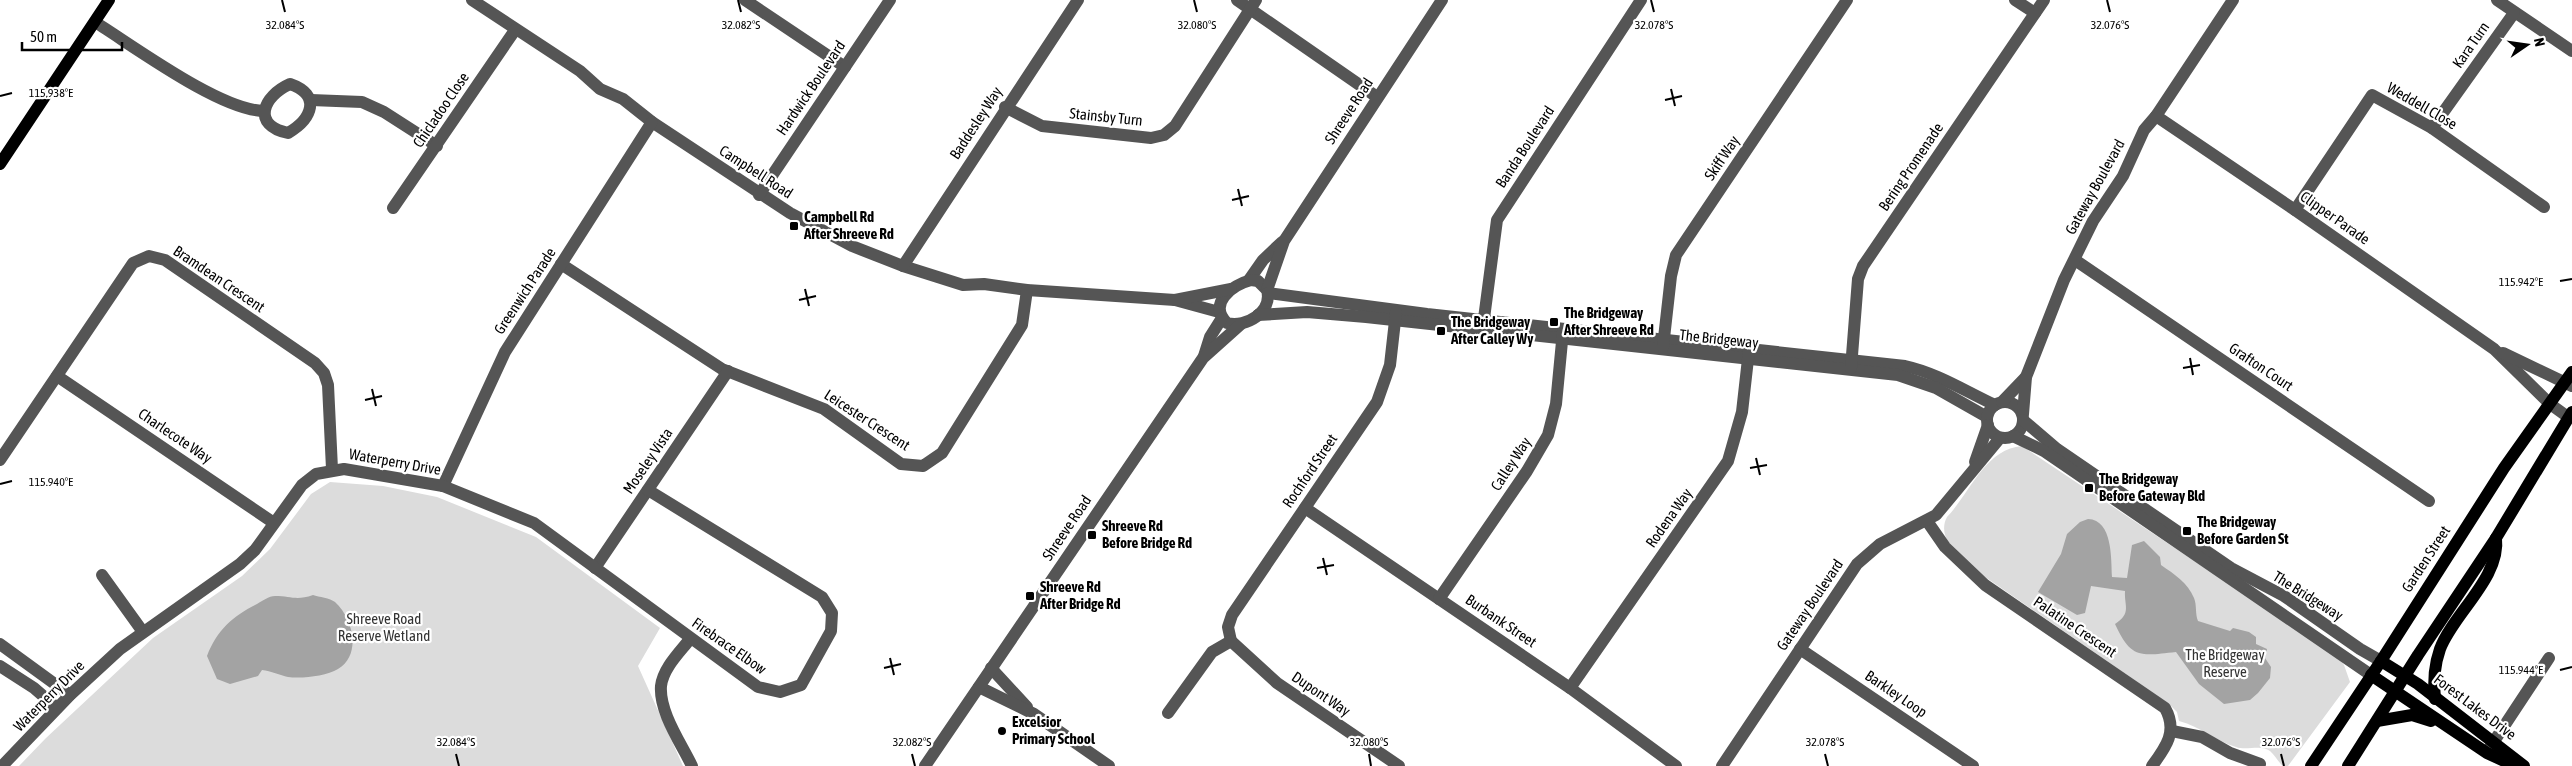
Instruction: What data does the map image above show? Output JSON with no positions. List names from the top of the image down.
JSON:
{
  "streets": {
    "main road": ["The Bridgeway", "Garden Street", "Forest Lakes Drive"],
    "street": [
      "Kara Turn",
      "Hardwick Boulevard",
      "Weddell Close",
      "Chicladoo Close",
      "Shreeve Road",
      "Stainsby Turn",
      "Baddesley Way",
      "Banda Boulevard",
      "Skiff Way",
      "Bering Promenade",
      "Campbell Road",
      "Gateway Boulevard",
      "Clipper Parade",
      "Bramdean Crescent",
      "Greenwich Parade",
      "Grafton Court",
      "Leicester Crescent",
      "Charlecote Way",
      "Moseley Vista",
      "Waterperry Drive",
      "Calley Way",
      "Rochford Street",
      "Rodena Way",
      "Burbank Street",
      "Palatine Crescent",
      "Firebrace Elbow",
      "Dupont Way",
      "Barkley Loop"
    ]
  },
  "crossings": [
    ["Kara Turn", "Weddell Close"],
    ["Hardwick Boulevard", "Campbell Road"],
    ["Weddell Close", "Clipper Parade"],
    ["Chicladoo Close", "Campbell Road"],
    ["Shreeve Road", "Campbell Road"],
    ["Shreeve Road", "The Bridgeway"],
    ["Stainsby Turn", "Baddesley Way"],
    ["Baddesley Way", "Campbell Road"],
    ["Banda Boulevard", "The Bridgeway"],
    ["Skiff Way", "The Bridgeway"],
    ["Bering Promenade", "The Bridgeway"],
    ["Campbell Road", "Greenwich Parade"],
    ["Campbell Road", "The Bridgeway"],
    ["Campbell Road", "Leicester Crescent"],
    ["Gateway Boulevard", "Clipper Parade"],
    ["Gateway Boulevard", "The Bridgeway"],
    ["Gateway Boulevard", "Grafton Court"],
    ["Gateway Boulevard", "Palatine Crescent"],
    ["Gateway Boulevard", "Barkley Loop"],
    ["Clipper Parade", "Garden Street"],
    ["Bramdean Crescent", "Charlecote Way"],
    ["Bramdean Crescent", "Waterperry Drive"],
    ["Greenwich Parade", "Leicester Crescent"],
    ["Greenwich Parade", "Waterperry Drive"],
    ["The Bridgeway", "Calley Way"],
    ["The Bridgeway", "Rochford Street"],
    ["The Bridgeway", "Rodena Way"],
    ["The Bridgeway", "Garden Street"],
    ["The Bridgeway", "Forest Lakes Drive"],
    ["Leicester Crescent", "Moseley Vista"],
    ["Charlecote Way", "Waterperry Drive"],
    ["Moseley Vista", "Waterperry Drive"],
    ["Moseley Vista", "Firebrace Elbow"],
    ["Waterperry Drive", "Firebrace Elbow"],
    ["Calley Way", "Burbank Street"],
    ["Rochford Street", "Burbank Street"],
    ["Rochford Street", "Dupont Way"],
    ["Rodena Way", "Burbank Street"]
  ],
  "parks": ["Shreeve Road Reserve Wetland", "The Bridgeway Reserve"],
  "places": {
    "transit": [
      "Campbell Rd After Shreeve Rd",
      "The Bridgeway After Shreeve Rd",
      "The Bridgeway After Calley Wy",
      "The Bridgeway Before Gateway Bld",
      "The Bridgeway Before Garden St",
      "Shreeve Rd Before Bridge Rd",
      "Shreeve Rd After Bridge Rd"
    ],
    "other": ["Excelsior Primary School"]
  },
  "scale_bar": "50 m",
  "north": "right",
  "coordinates": [
    "32.084°S",
    "32.082°S",
    "32.080°S",
    "32.078°S",
    "32.076°S",
    "115.938°E",
    "115.942°E",
    "115.940°E",
    "115.944°E"
  ]
}
